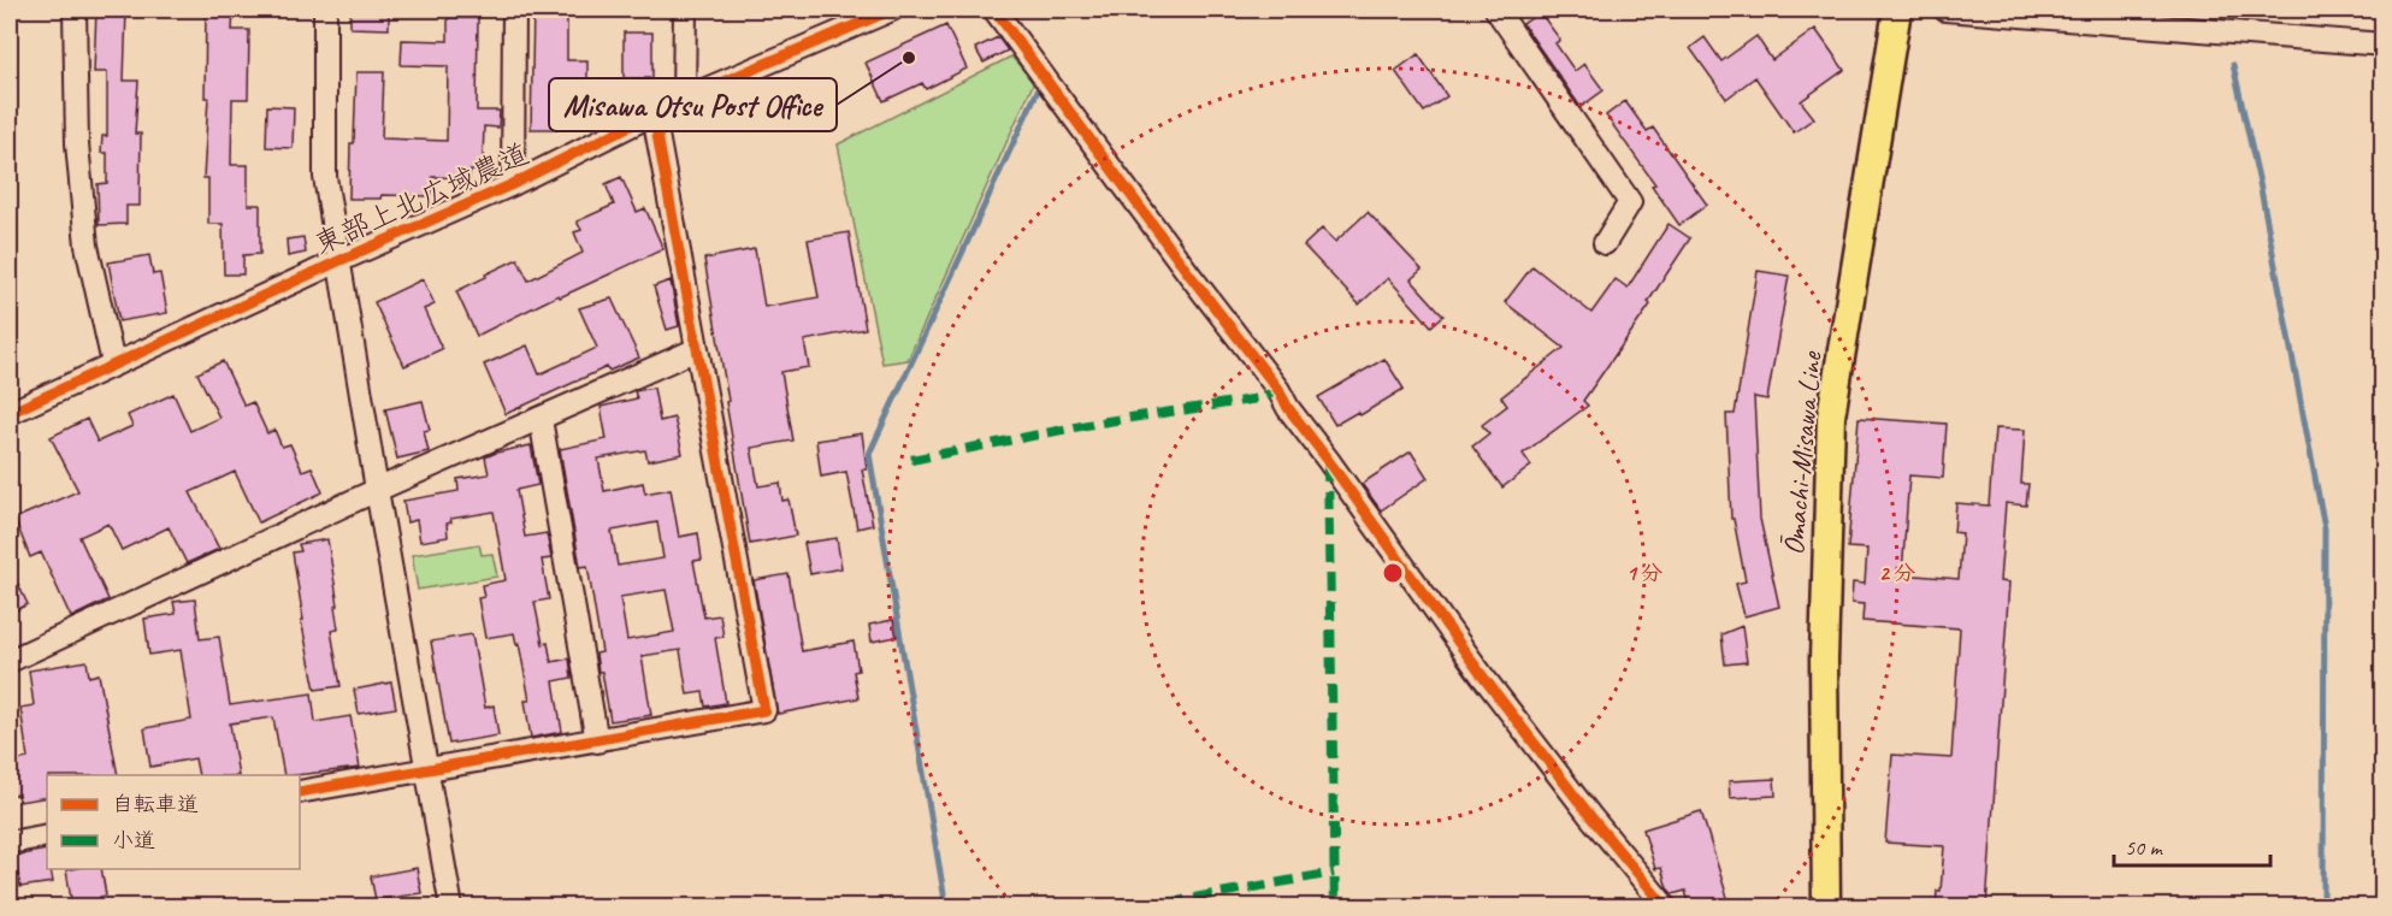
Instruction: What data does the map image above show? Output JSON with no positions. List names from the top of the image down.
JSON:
{
  "streets": {
    "main road": ["Ōmachi-Misawa Line"],
    "street": ["東部上北広域農道"]
  },
  "places": ["Misawa Otsu Post Office"],
  "legend": ["自転車道", "小道"],
  "scale_bar": "50 m",
  "rings": ["1 分", "2 分"]
}
